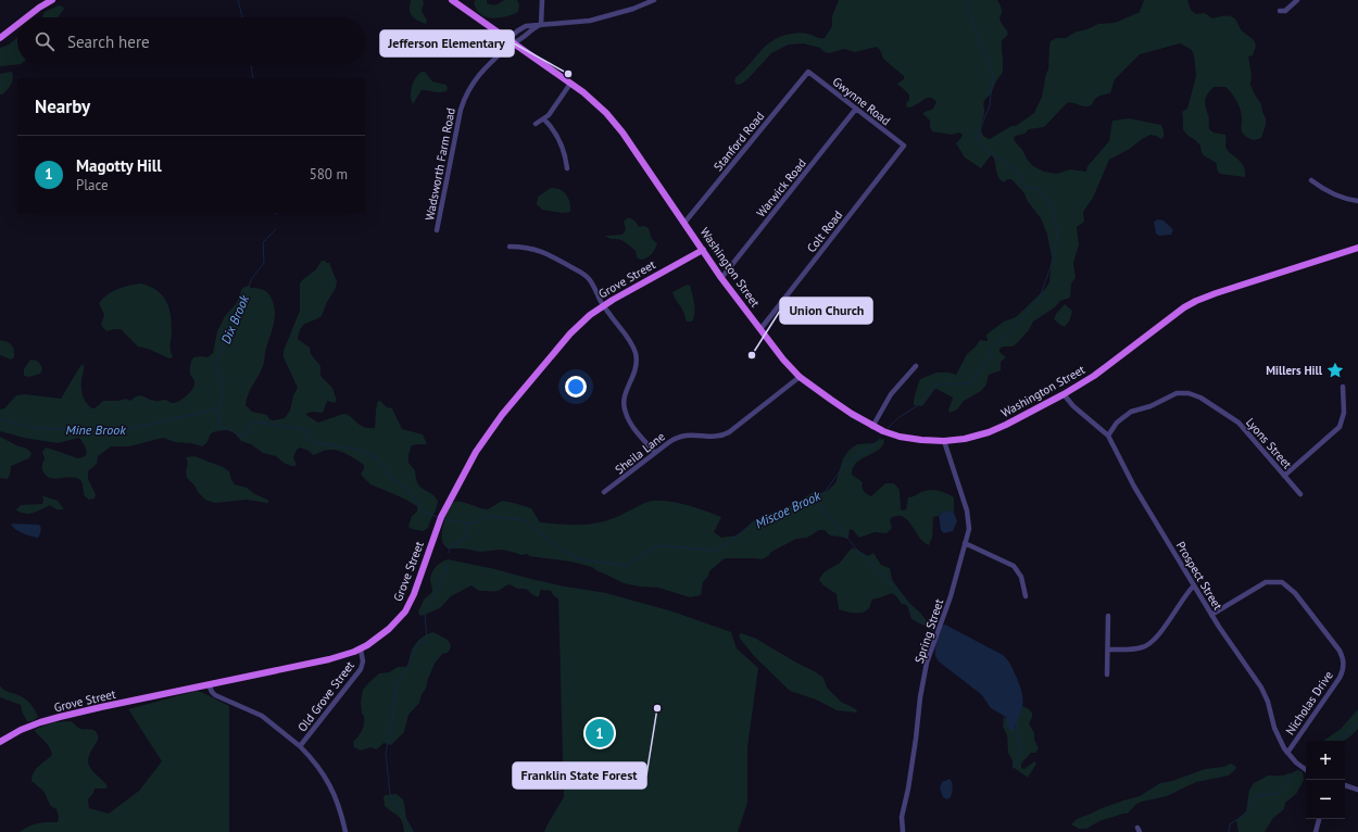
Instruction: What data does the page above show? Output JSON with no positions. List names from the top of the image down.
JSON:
{
  "streets": {
    "main road": ["Washington Street", "Grove Street"],
    "street": [
      "Gwynne Road",
      "Stanford Road",
      "Wadsworth Farm Road",
      "Warwick Road",
      "Colt Road",
      "Lyons Street",
      "Sheila Lane",
      "Prospect Street",
      "Spring Street",
      "Old Grove Street",
      "Nicholas Drive"
    ]
  },
  "crossings": [
    ["Gwynne Road", "Stanford Road"],
    ["Gwynne Road", "Warwick Road"],
    ["Gwynne Road", "Colt Road"],
    ["Stanford Road", "Washington Street"],
    ["Wadsworth Farm Road", "Washington Street"],
    ["Warwick Road", "Washington Street"],
    ["Colt Road", "Washington Street"],
    ["Washington Street", "Grove Street"],
    ["Washington Street", "Sheila Lane"],
    ["Washington Street", "Prospect Street"],
    ["Washington Street", "Spring Street"],
    ["Grove Street", "Old Grove Street"],
    ["Lyons Street", "Prospect Street"],
    ["Prospect Street", "Nicholas Drive"]
  ],
  "water": ["Dix Brook", "Mine Brook", "Miscoe Brook"],
  "places": {
    "other": ["Jefferson Elementary", "Union Church", "Franklin State Forest"],
    "place": ["Millers Hill"]
  },
  "page": {
    "search": "Search here",
    "heading": "Nearby",
    "list": [
      {
        "mark": "1",
        "name": "Magotty Hill",
        "note": "Place",
        "value": "580 m"
      }
    ],
    "pins": "1",
    "map_buttons": ["+", "−"]
  }
}
